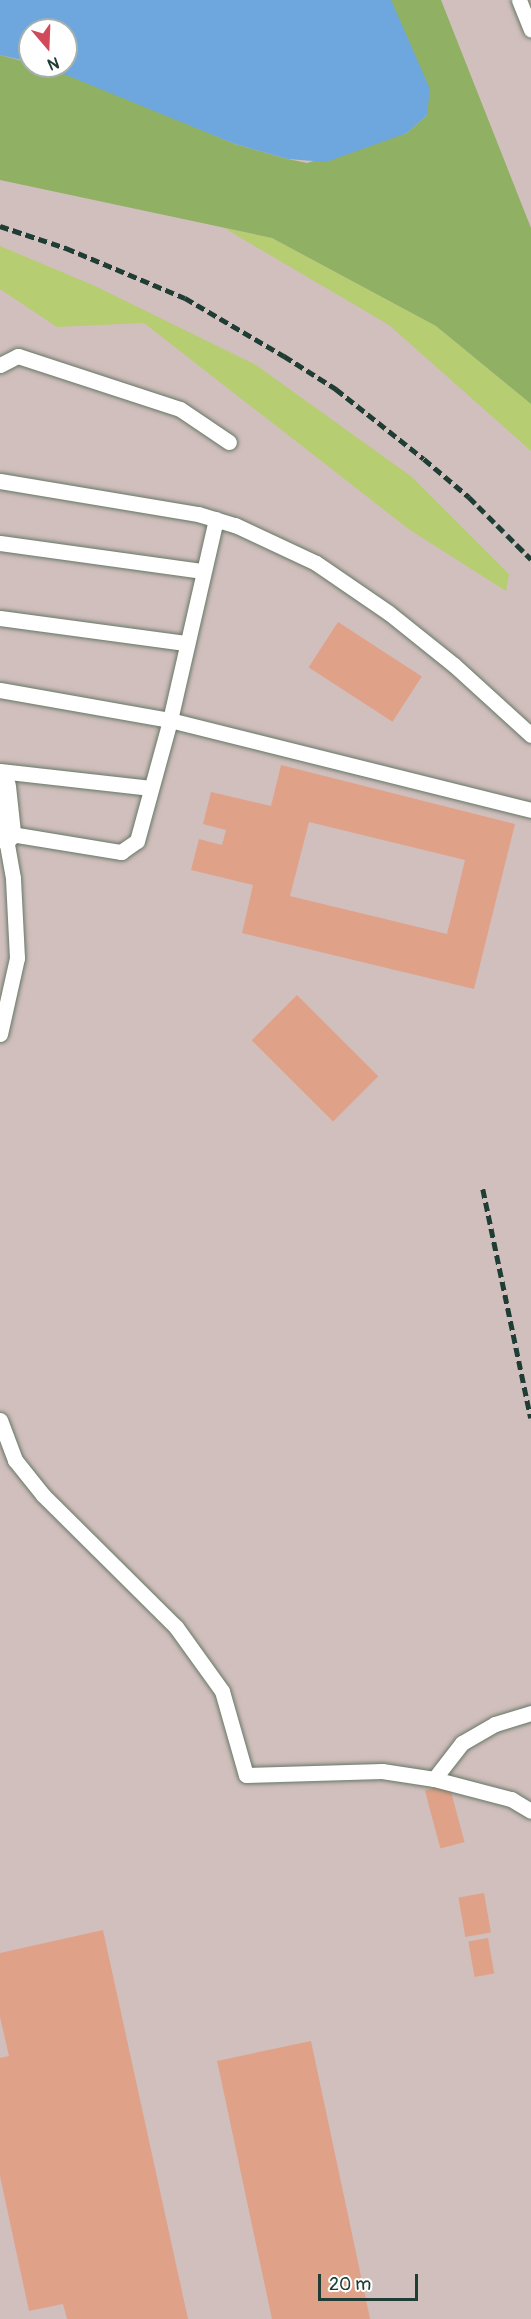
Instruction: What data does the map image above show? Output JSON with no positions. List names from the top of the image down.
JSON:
{
  "scale_bar": "20 m",
  "north": "bottom"
}
